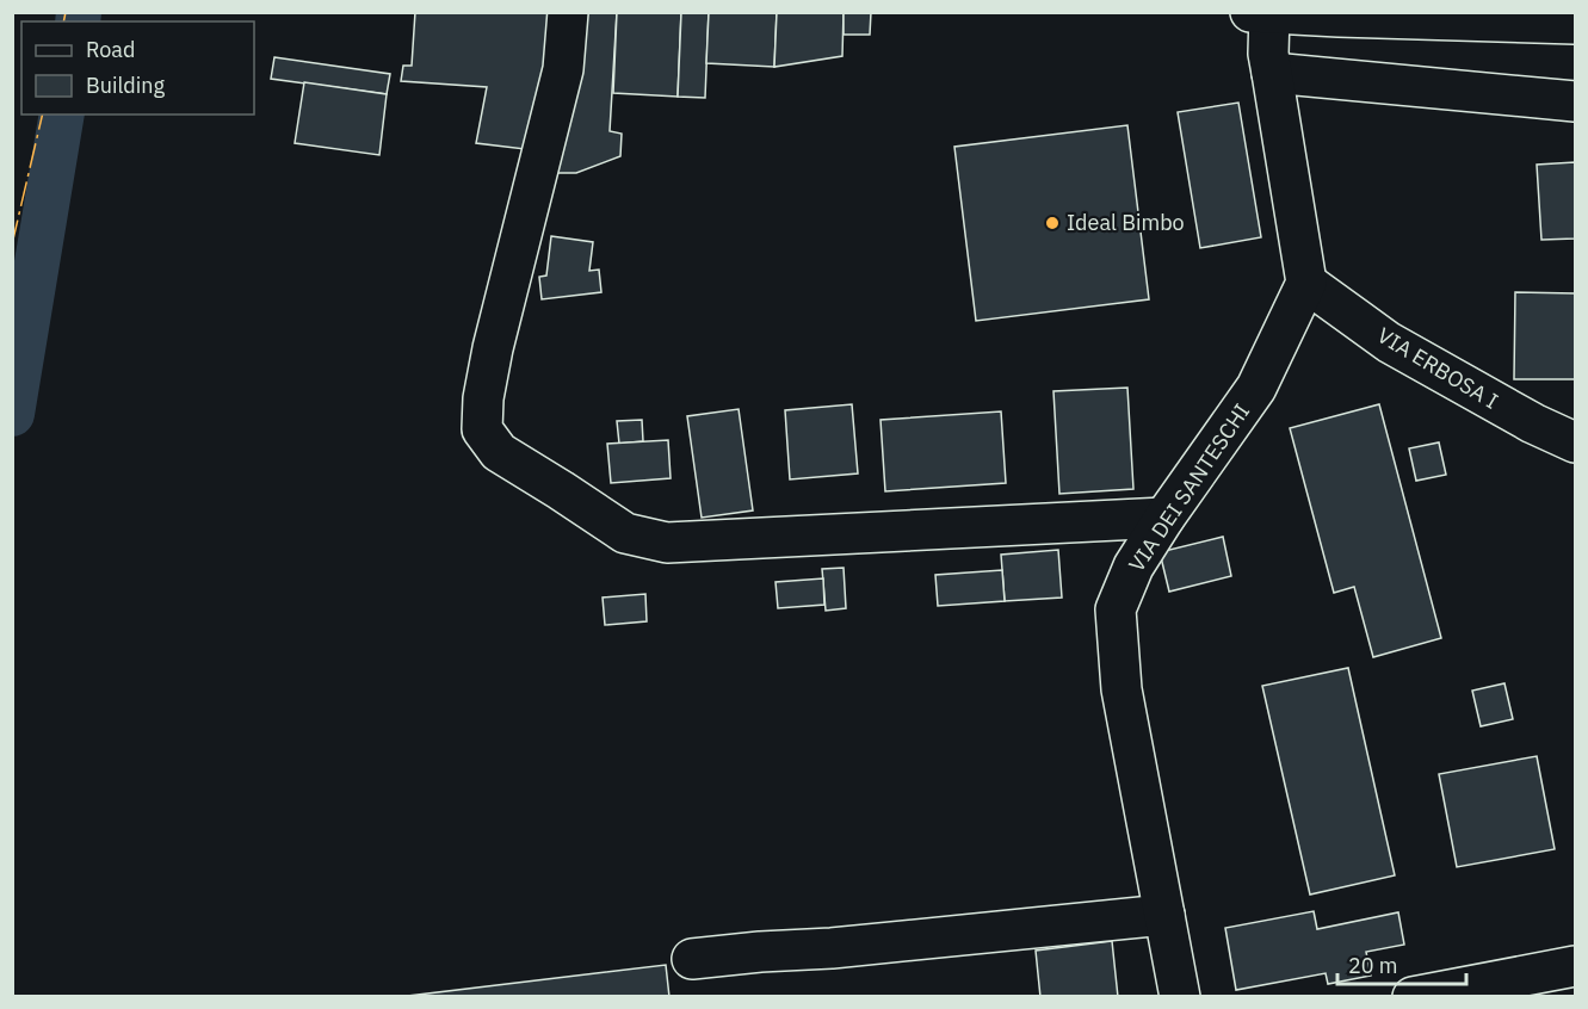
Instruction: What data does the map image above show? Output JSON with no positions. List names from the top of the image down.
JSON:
{
  "streets": {
    "street": ["VIA ERBOSA I", "VIA DEI SANTESCHI"]
  },
  "crossings": [
    ["VIA ERBOSA I", "VIA DEI SANTESCHI"]
  ],
  "places": ["Ideal Bimbo"],
  "legend": ["Road", "Building"],
  "scale_bar": "20 m"
}
